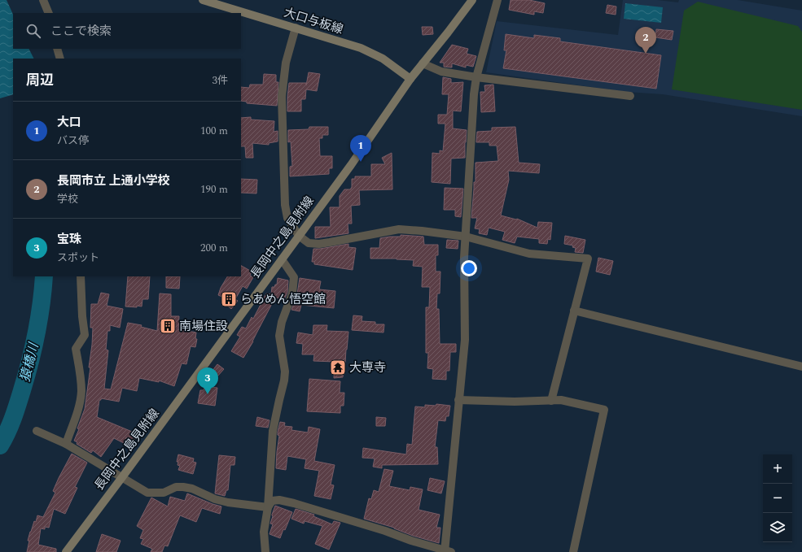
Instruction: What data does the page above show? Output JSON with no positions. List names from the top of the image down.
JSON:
{
  "streets": {
    "main road": ["大口与板線", "長岡中之島見附線"]
  },
  "crossings": [
    ["大口与板線", "長岡中之島見附線"]
  ],
  "water": ["猿橋川"],
  "places": {
    "building": ["らあめん悟空館", "南場住設"],
    "temple": ["大専寺"]
  },
  "page": {
    "search": "ここで検索",
    "pins": ["2", "1", "3"],
    "heading": ["周辺", "3件"],
    "list": [
      {
        "mark": "1",
        "name": "大口",
        "note": "バス停",
        "value": "100 m"
      },
      {
        "mark": "2",
        "name": "長岡市立 上通小学校",
        "note": "学校",
        "value": "190 m"
      },
      {
        "mark": "3",
        "name": "宝珠",
        "note": "スポット",
        "value": "200 m"
      }
    ],
    "map_buttons": ["+", "−"]
  }
}
